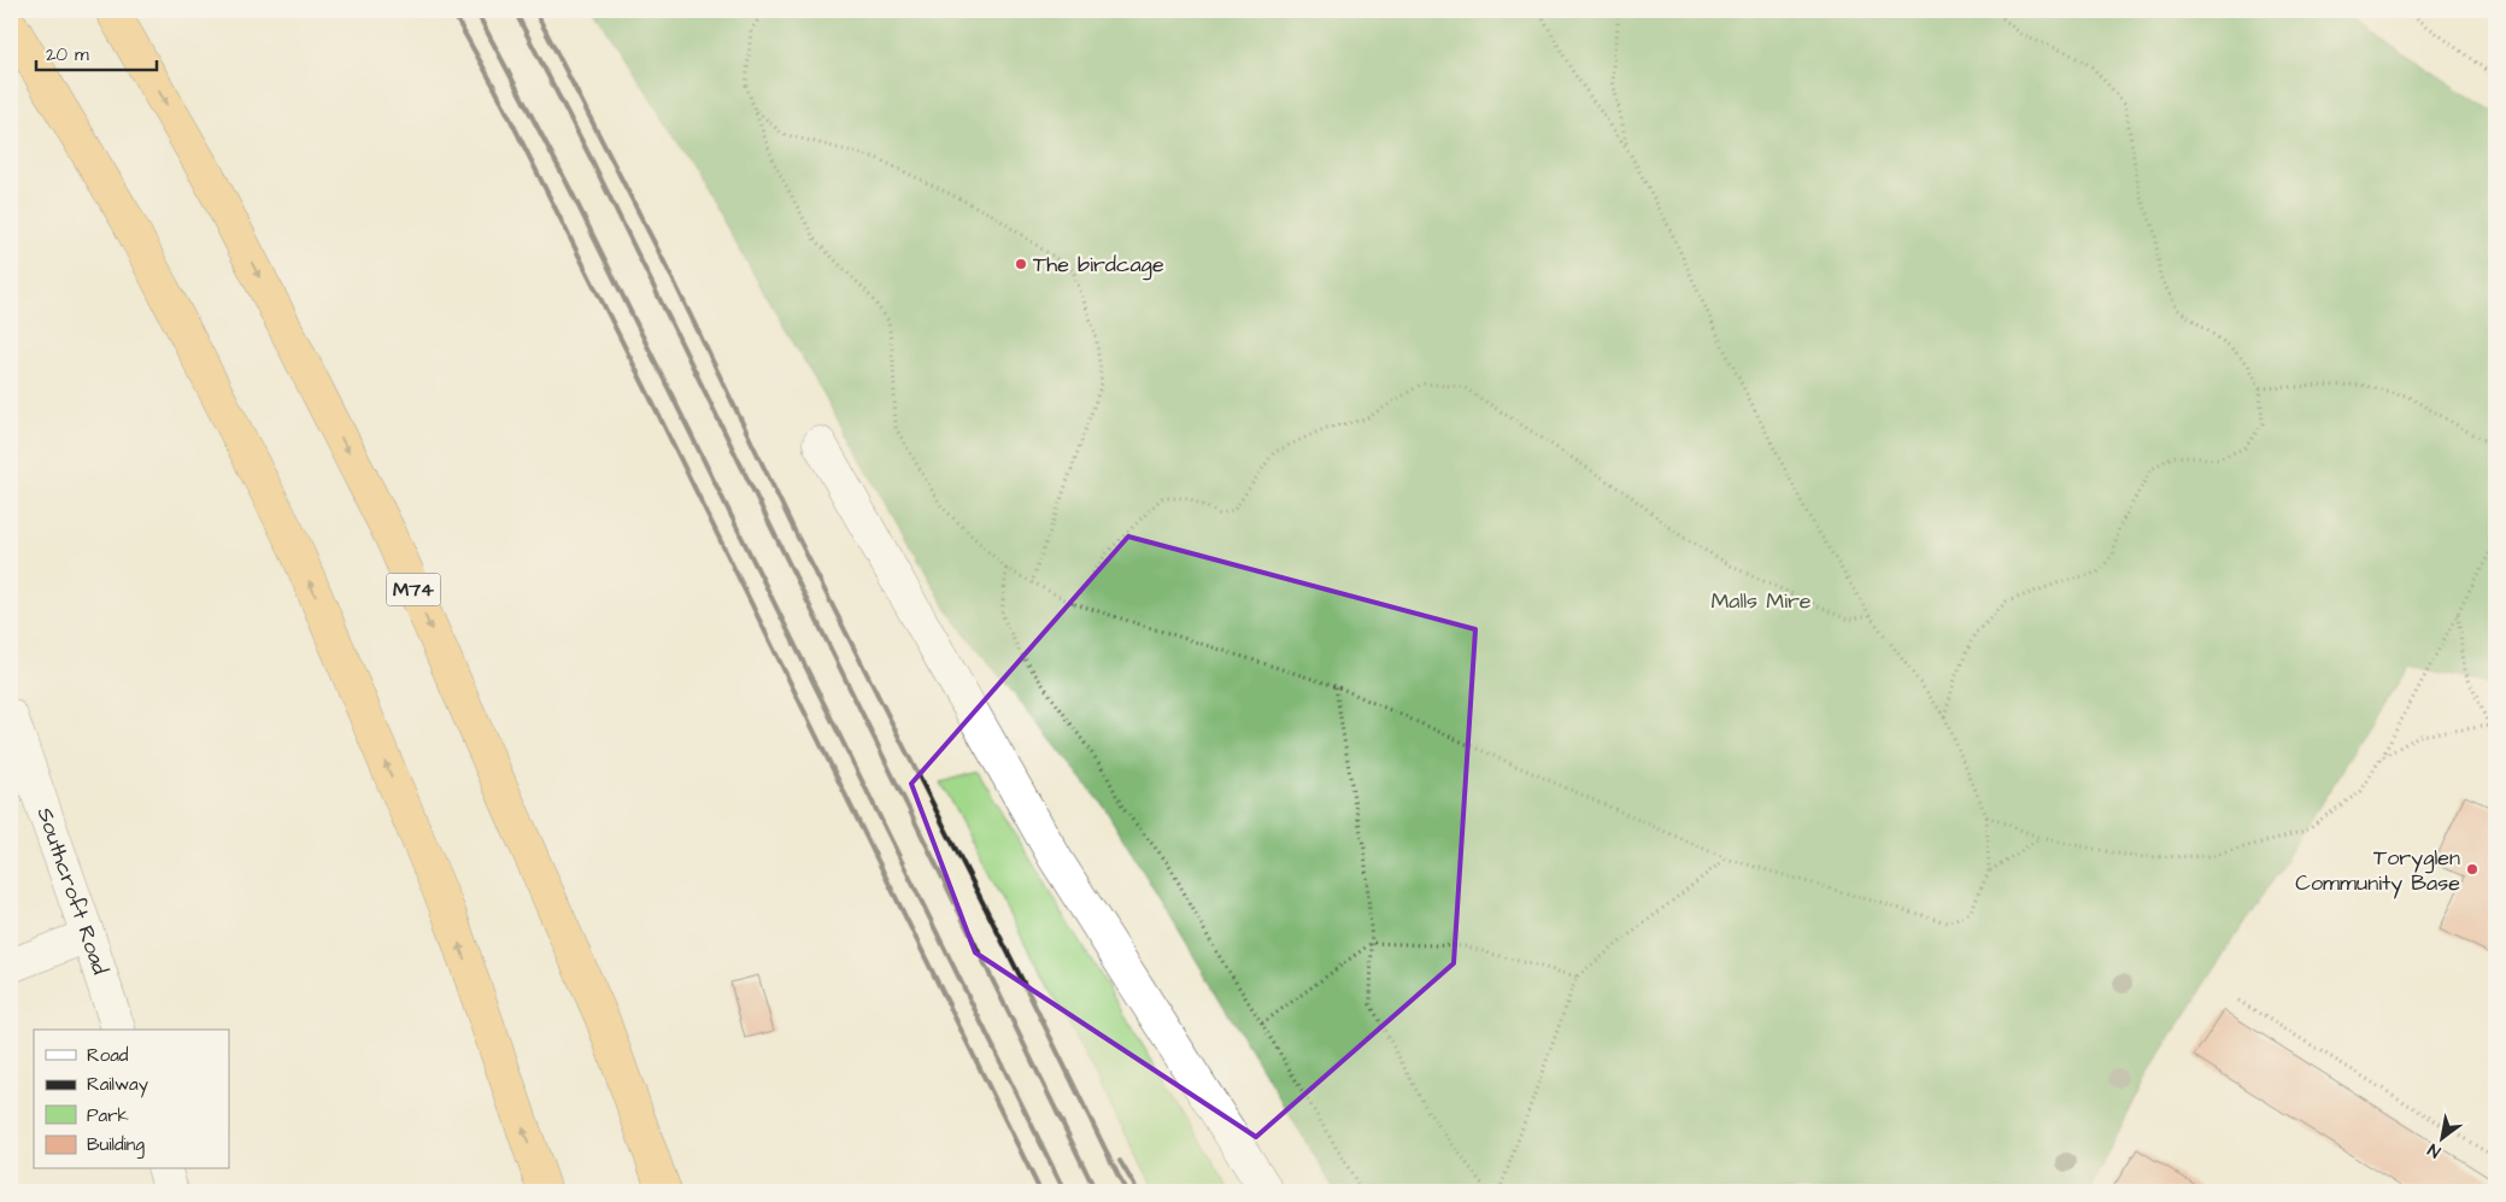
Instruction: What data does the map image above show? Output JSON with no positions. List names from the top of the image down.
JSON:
{
  "streets": {
    "highway": ["M74"],
    "street": ["Southcroft Road"]
  },
  "parks": ["Malls Mire"],
  "places": ["The birdcage", "Toryglen Community Base"],
  "legend": [
    "Road",
    "Railway",
    "Park",
    "Building"
  ],
  "scale_bar": "20 m",
  "north": "bottom left"
}
